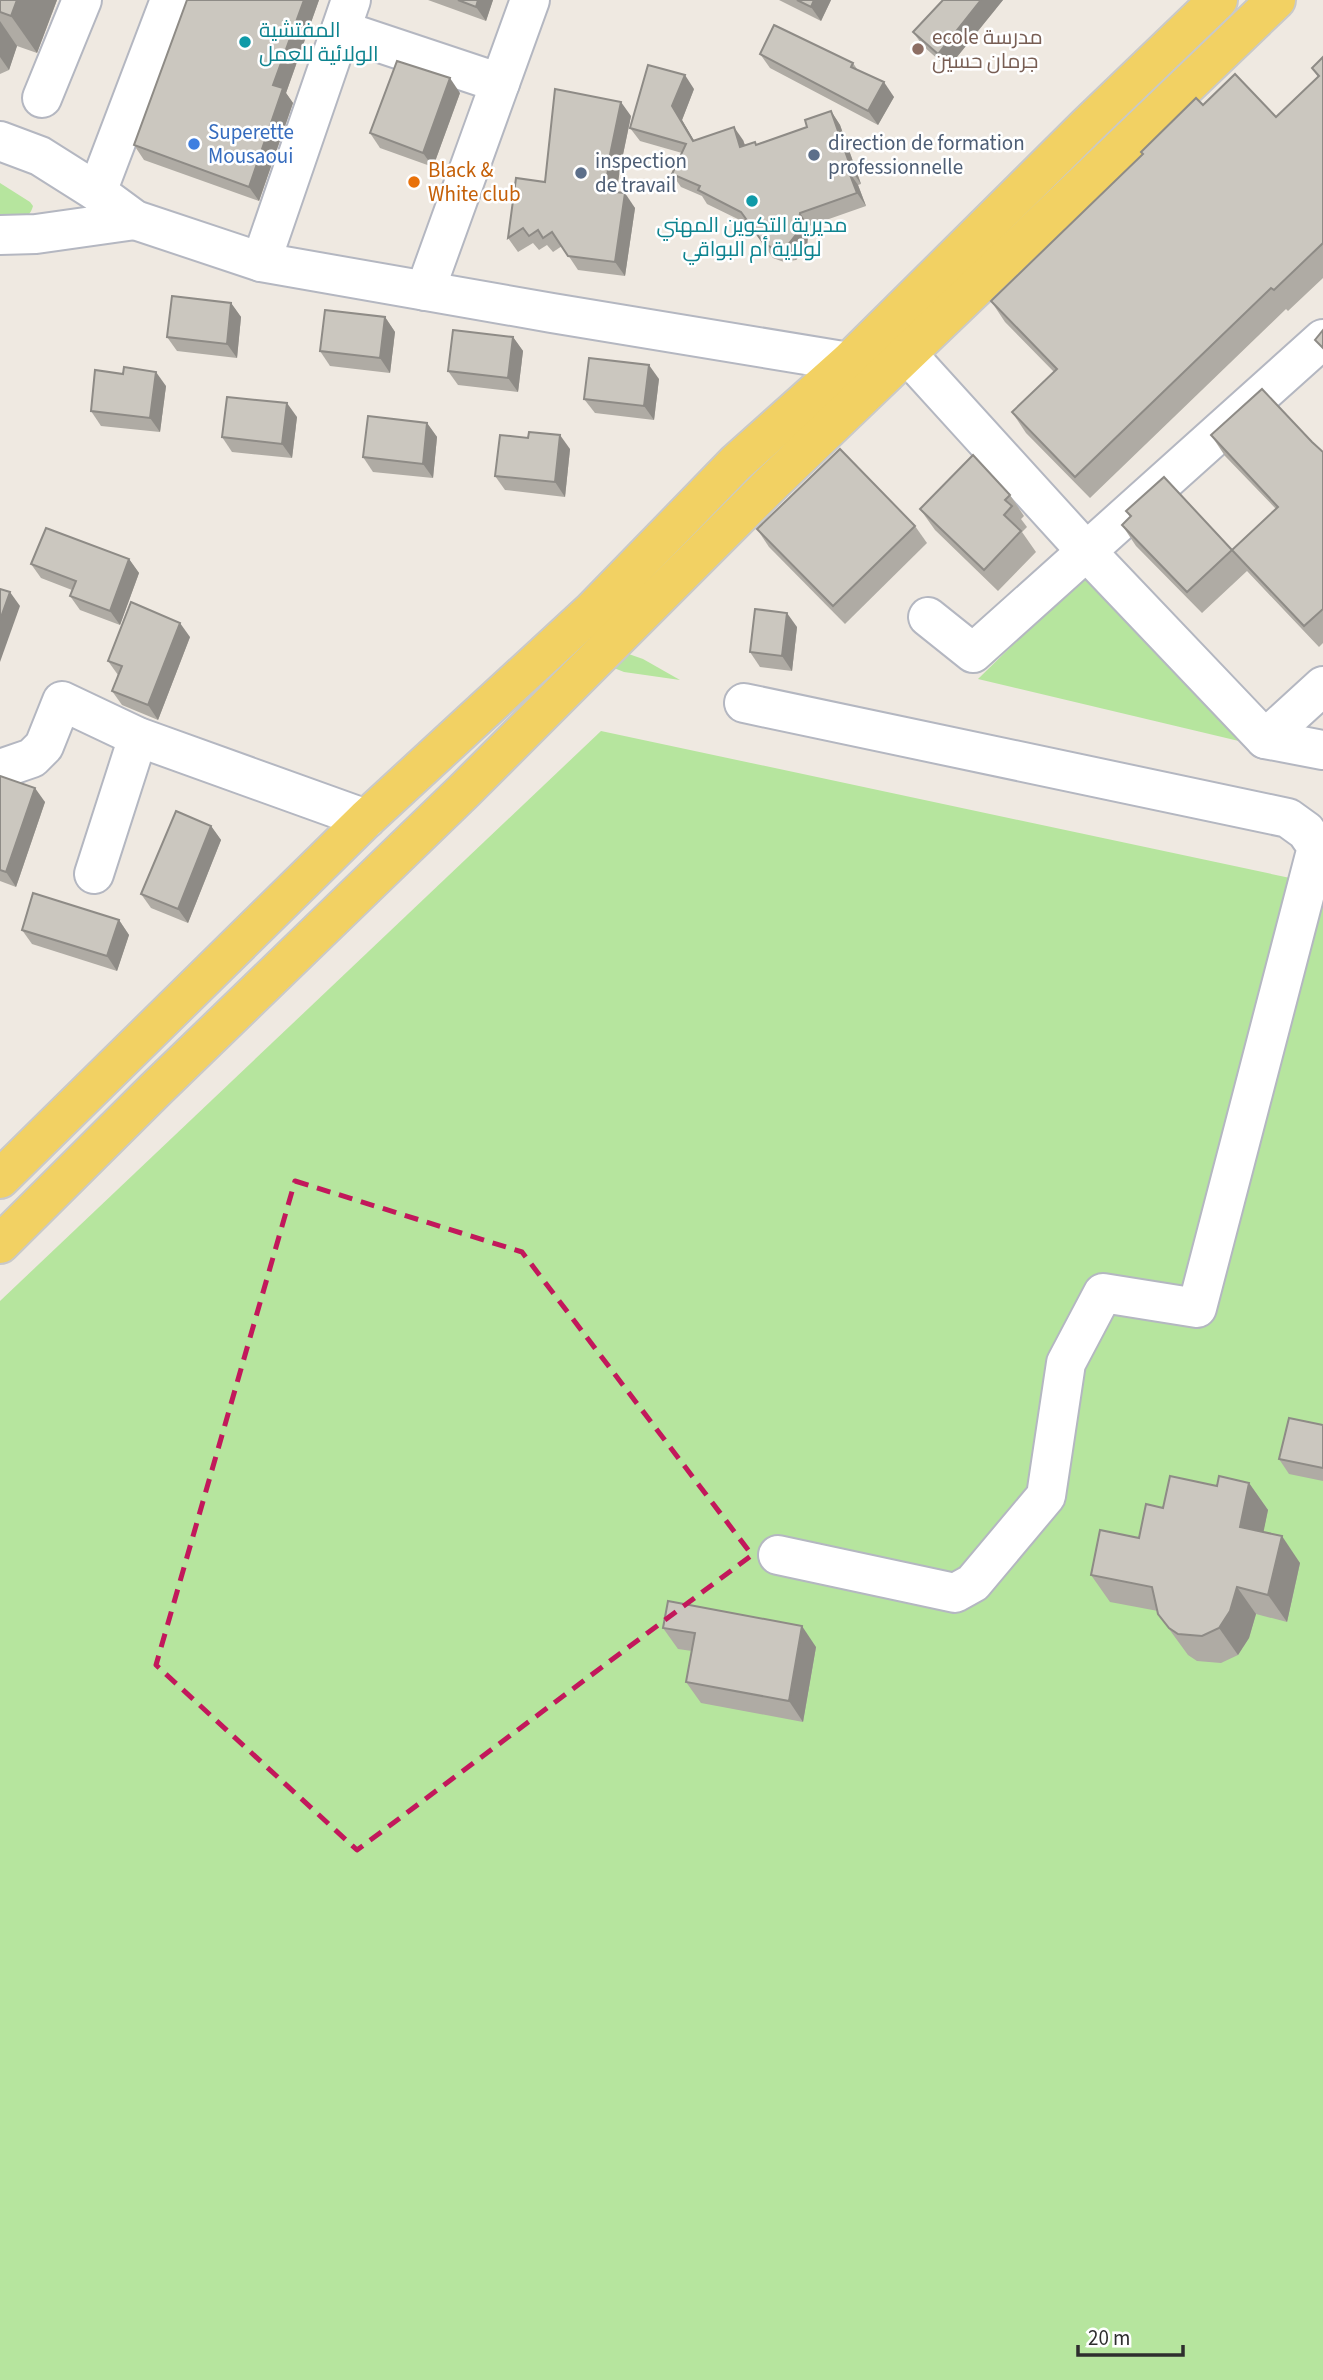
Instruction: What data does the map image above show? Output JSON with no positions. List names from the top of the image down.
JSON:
{
  "places": [
    "المفتشية الولائية للعمل",
    "ecole مدرسة جرمان حسين",
    "Superette Mousaoui",
    "direction de formation professionnelle",
    "inspection de travail",
    "Black & White club",
    "مديرية التكوين المهني لولاية أم البواقي"
  ],
  "scale_bar": "20 m"
}
